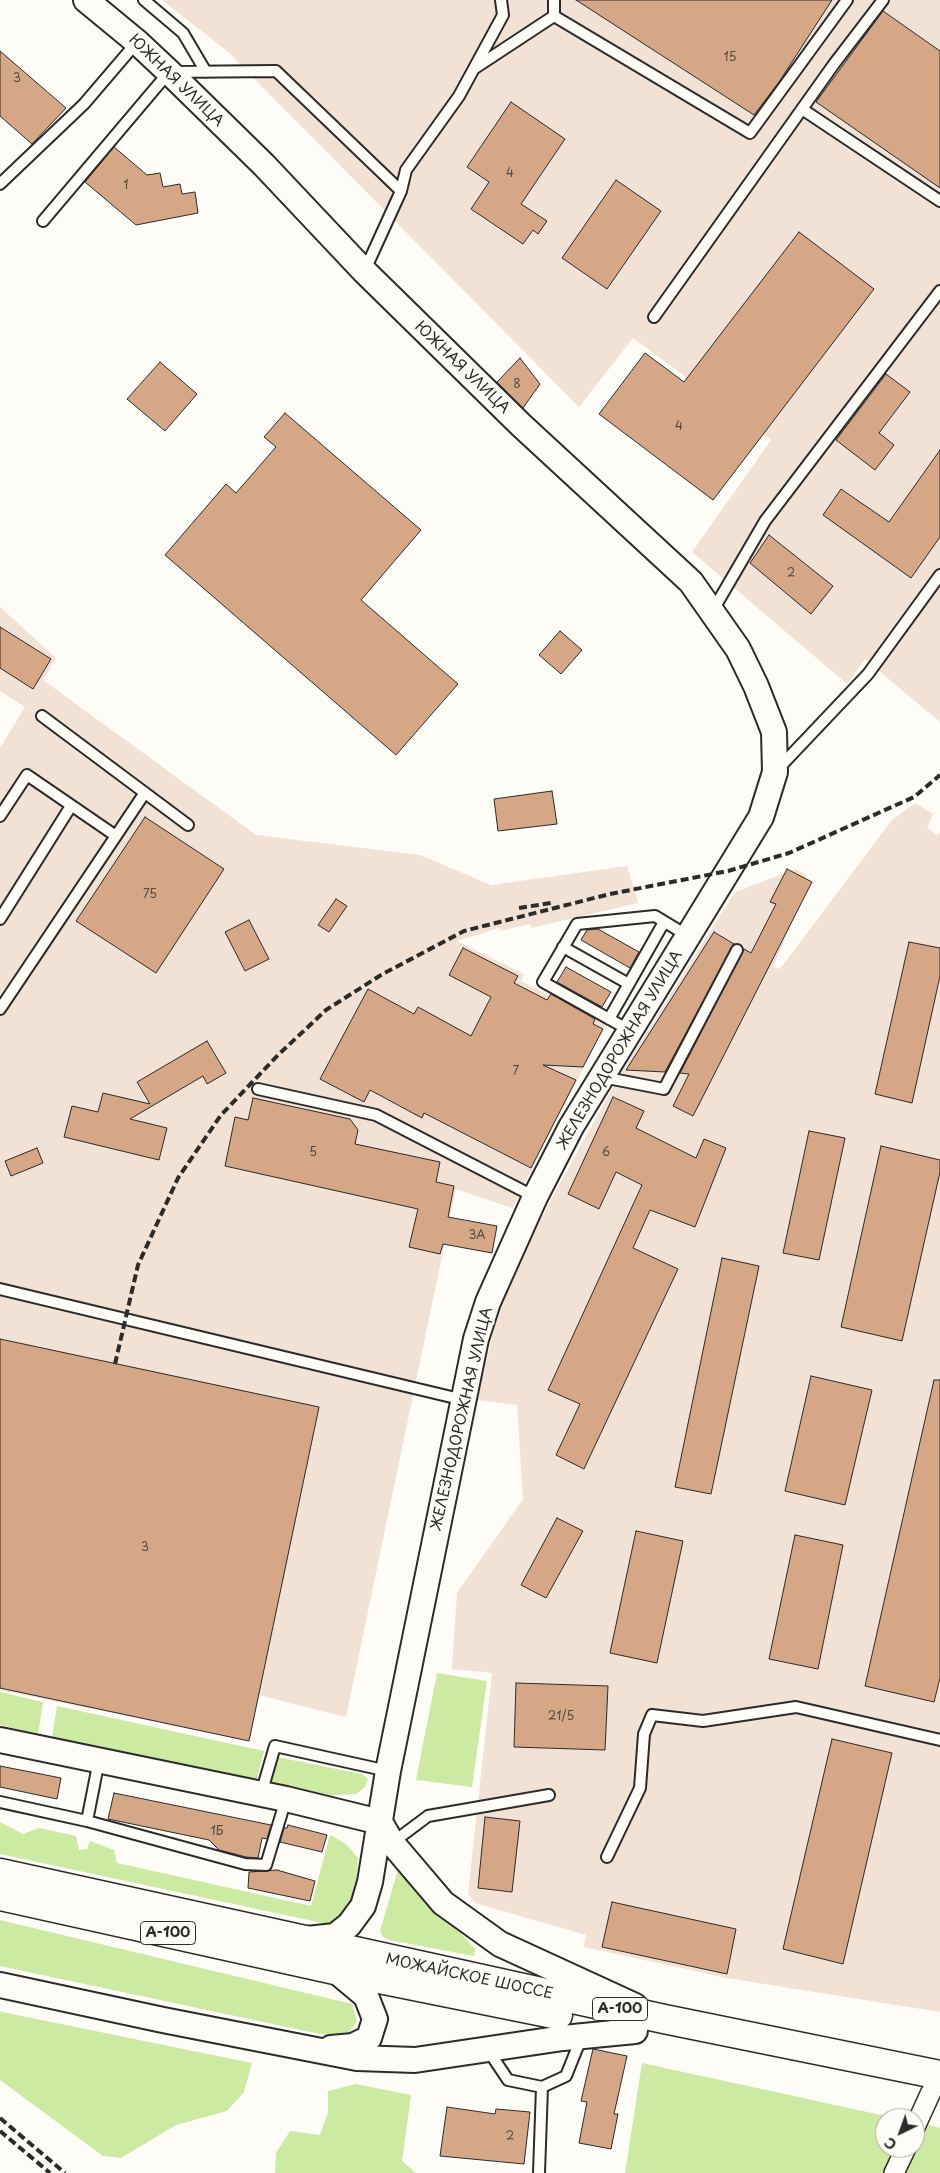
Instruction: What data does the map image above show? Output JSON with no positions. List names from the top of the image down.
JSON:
{
  "streets": {
    "main road": ["А-100", "МОЖАЙСКОЕ ШОССЕ"],
    "street": ["ЮЖНАЯ УЛИЦА", "ЖЕЛЕЗНОДОРОЖНАЯ УЛИЦА"]
  },
  "crossings": [
    ["ЮЖНАЯ УЛИЦА", "ЖЕЛЕЗНОДОРОЖНАЯ УЛИЦА"],
    ["ЖЕЛЕЗНОДОРОЖНАЯ УЛИЦА", "МОЖАЙСКОЕ ШОССЕ"]
  ],
  "house_numbers": [
    "15",
    "3",
    "4",
    "1",
    "8",
    "4",
    "2",
    "75",
    "7",
    "5",
    "6",
    "3А",
    "3",
    "21/5",
    "1Б",
    "2"
  ],
  "north": "bottom left"
}
